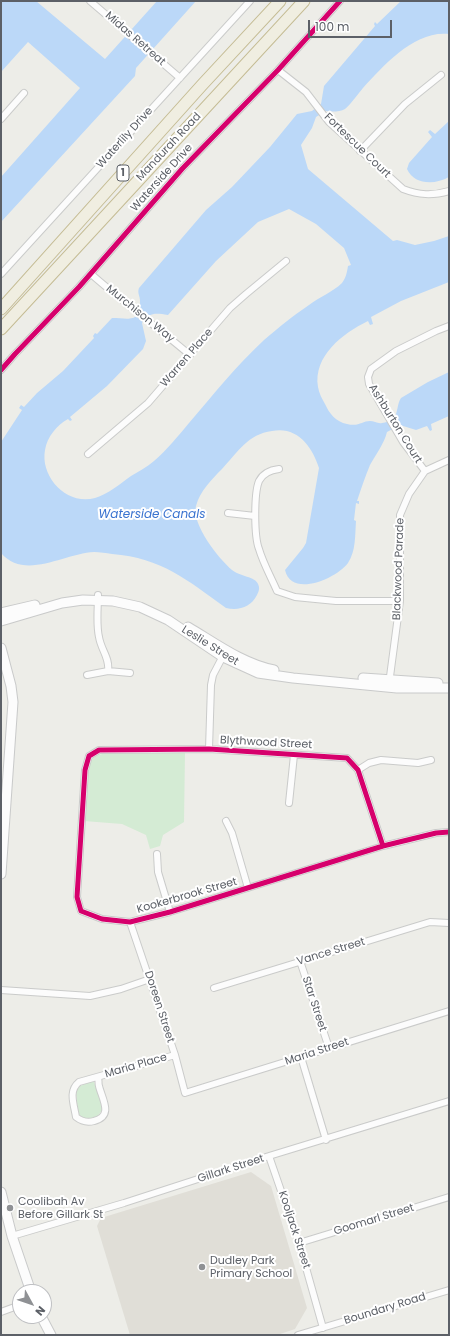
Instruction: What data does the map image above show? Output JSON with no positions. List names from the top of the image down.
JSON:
{
  "streets": {
    "highway": ["Mandurah Road", "1"],
    "street": [
      "Midas Retreat",
      "Waterlily Drive",
      "Fortescue Court",
      "Waterside Drive",
      "Murchison Way",
      "Warren Place",
      "Ashburton Court",
      "Blackwood Parade",
      "Leslie Street",
      "Blythwood Street",
      "Kookerbrook Street",
      "Vance Street",
      "Star Street",
      "Doreen Street",
      "Maria Street",
      "Maria Place",
      "Gillark Street",
      "Goomarl Street",
      "Kooljack Street",
      "Boundary Road"
    ]
  },
  "crossings": [
    ["Midas Retreat", "Waterlily Drive"],
    ["Fortescue Court", "Waterside Drive"],
    ["Waterside Drive", "Murchison Way"],
    ["Murchison Way", "Warren Place"],
    ["Ashburton Court", "Blackwood Parade"],
    ["Blackwood Parade", "Leslie Street"],
    ["Blythwood Street", "Kookerbrook Street"],
    ["Kookerbrook Street", "Doreen Street"],
    ["Vance Street", "Star Street"],
    ["Star Street", "Maria Street"],
    ["Doreen Street", "Maria Street"],
    ["Doreen Street", "Maria Place"],
    ["Gillark Street", "Kooljack Street"],
    ["Goomarl Street", "Kooljack Street"],
    ["Kooljack Street", "Boundary Road"]
  ],
  "water": ["Waterside Canals"],
  "places": ["Coolibah Av Before Gillark St", "Dudley Park Primary School"],
  "scale_bar": "100 m",
  "north": "bottom right"
}
